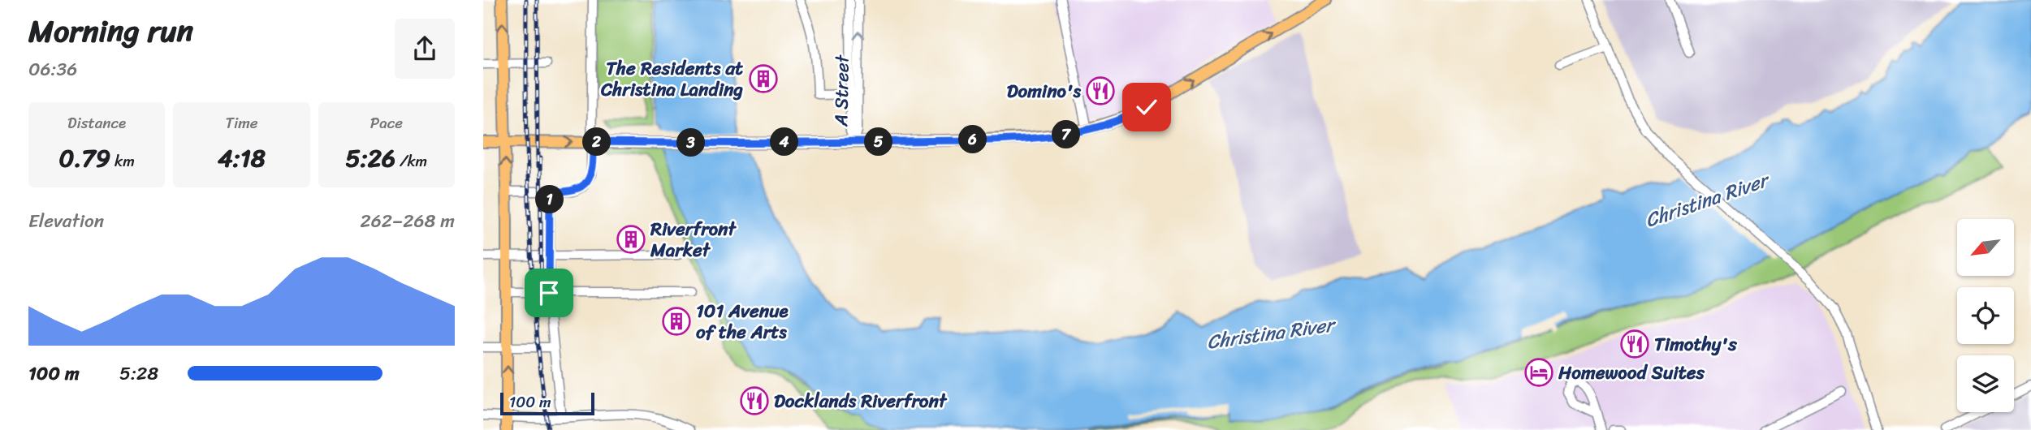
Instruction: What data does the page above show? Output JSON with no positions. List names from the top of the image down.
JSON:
{
  "streets": {
    "street": ["A Street"]
  },
  "water": ["Christina River"],
  "places": {
    "building": ["The Residents at Christina Landing", "Riverfront Market", "101 Avenue of the Arts"],
    "restaurant": ["Domino's", "Timothy's", "Docklands Riverfront"],
    "hotel": ["Homewood Suites"]
  },
  "scale_bar": "100 m",
  "north": "bottom left",
  "page": {
    "heading": ["Morning run", "06:36"],
    "stats": [
      ["Distance", "0.79 km"],
      ["Time", "4:18"],
      ["Pace", "5:26 /km"]
    ],
    "pins": [
      "7",
      "6",
      "2",
      "4",
      "5",
      "3",
      "1"
    ],
    "chart": ["Elevation", "262–268 m"],
    "list": [
      {
        "name": "100 m",
        "note": "5:28"
      }
    ],
    "scale": "100 m"
  }
}
